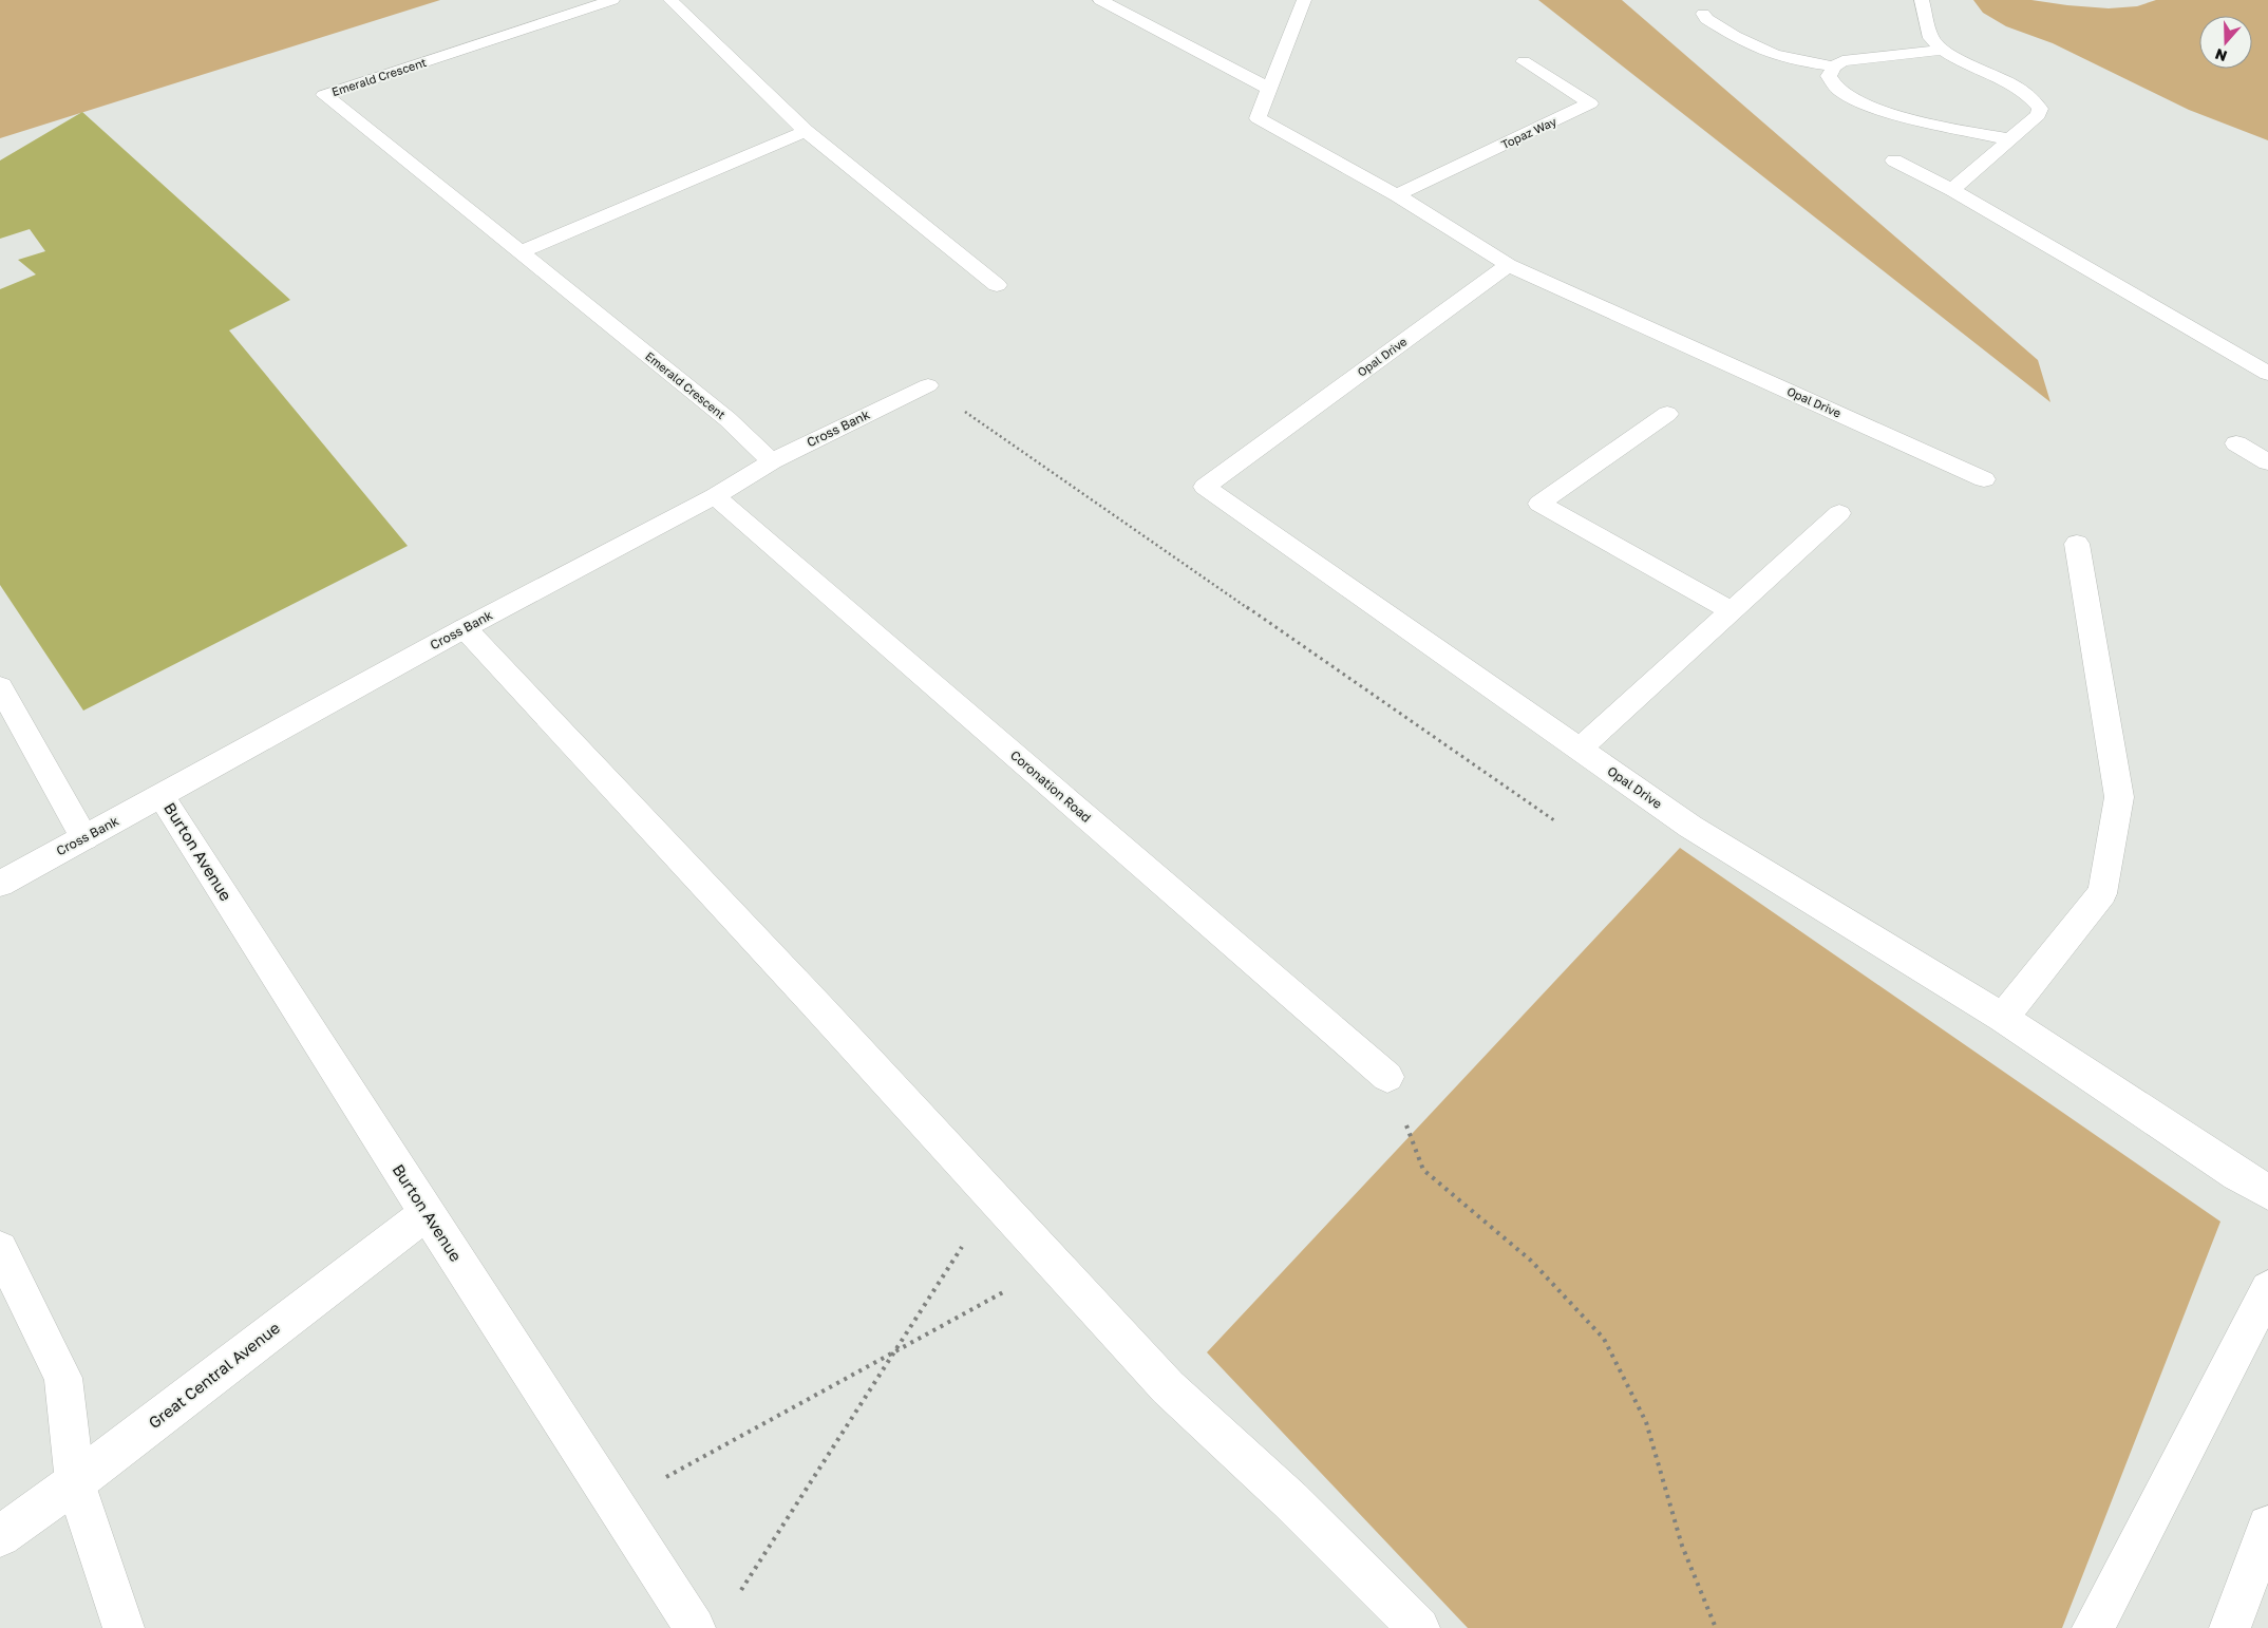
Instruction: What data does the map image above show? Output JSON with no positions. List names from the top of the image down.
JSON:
{
  "streets": {
    "street": [
      "Emerald Crescent",
      "Topaz Way",
      "Opal Drive",
      "Cross Bank",
      "Coronation Road",
      "Burton Avenue",
      "Great Central Avenue"
    ]
  },
  "crossings": [
    ["Emerald Crescent", "Cross Bank"],
    ["Cross Bank", "Coronation Road"],
    ["Cross Bank", "Burton Avenue"],
    ["Burton Avenue", "Great Central Avenue"]
  ],
  "north": "bottom"
}
